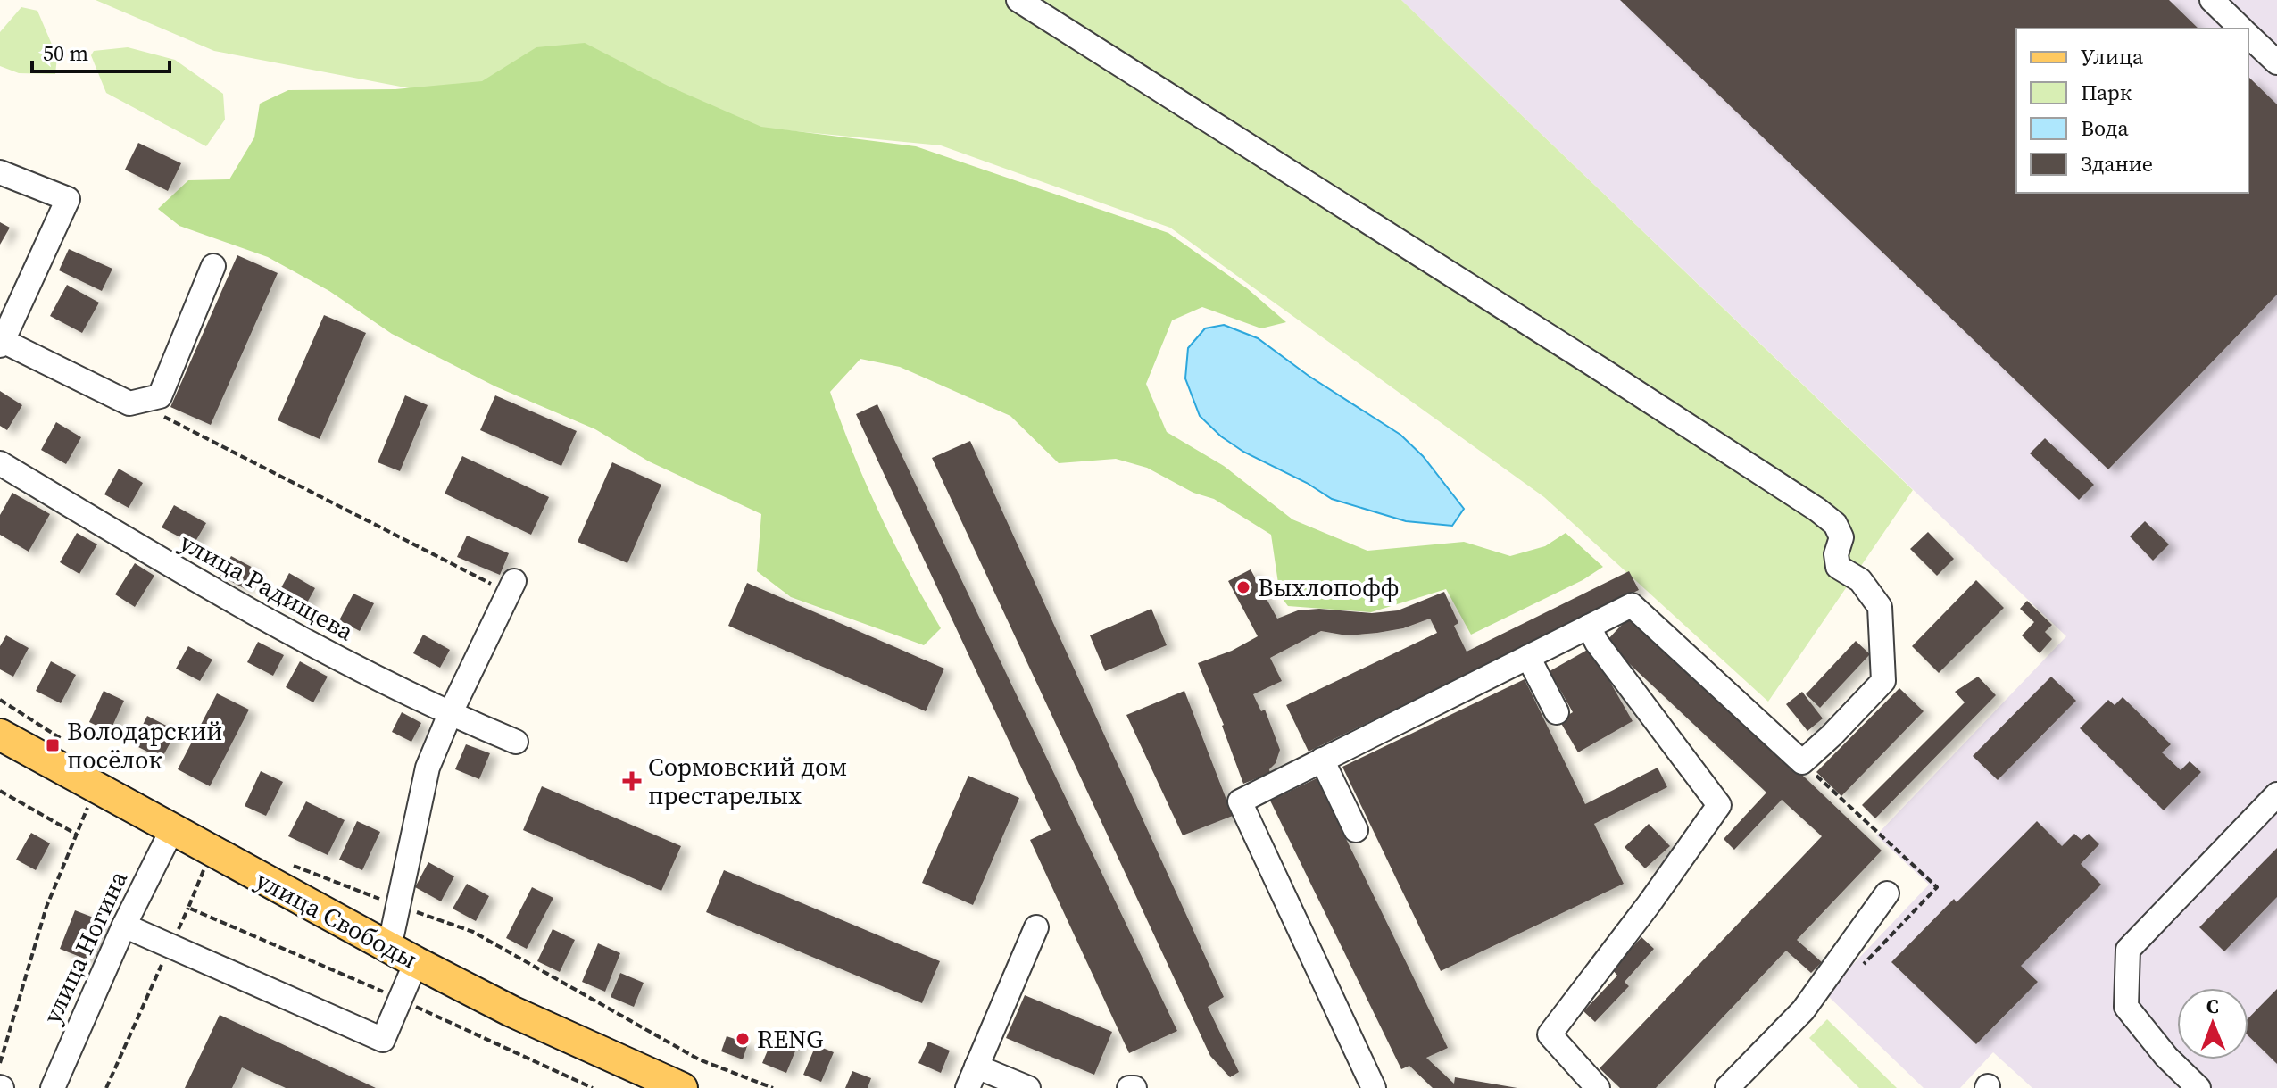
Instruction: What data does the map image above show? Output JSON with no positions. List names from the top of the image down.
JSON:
{
  "streets": {
    "main road": ["улица Свободы"],
    "street": ["улица Радищева", "улица Ногина"]
  },
  "crossings": [
    ["улица Свободы", "улица Ногина"]
  ],
  "places": {
    "other": ["Выхлопофф", "RENG"],
    "transit": ["Володарский посёлок"],
    "health": ["Сормовский дом престарелых"]
  },
  "legend": [
    "Улица",
    "Парк",
    "Вода",
    "Здание"
  ],
  "scale_bar": "50 m",
  "north": "top"
}
